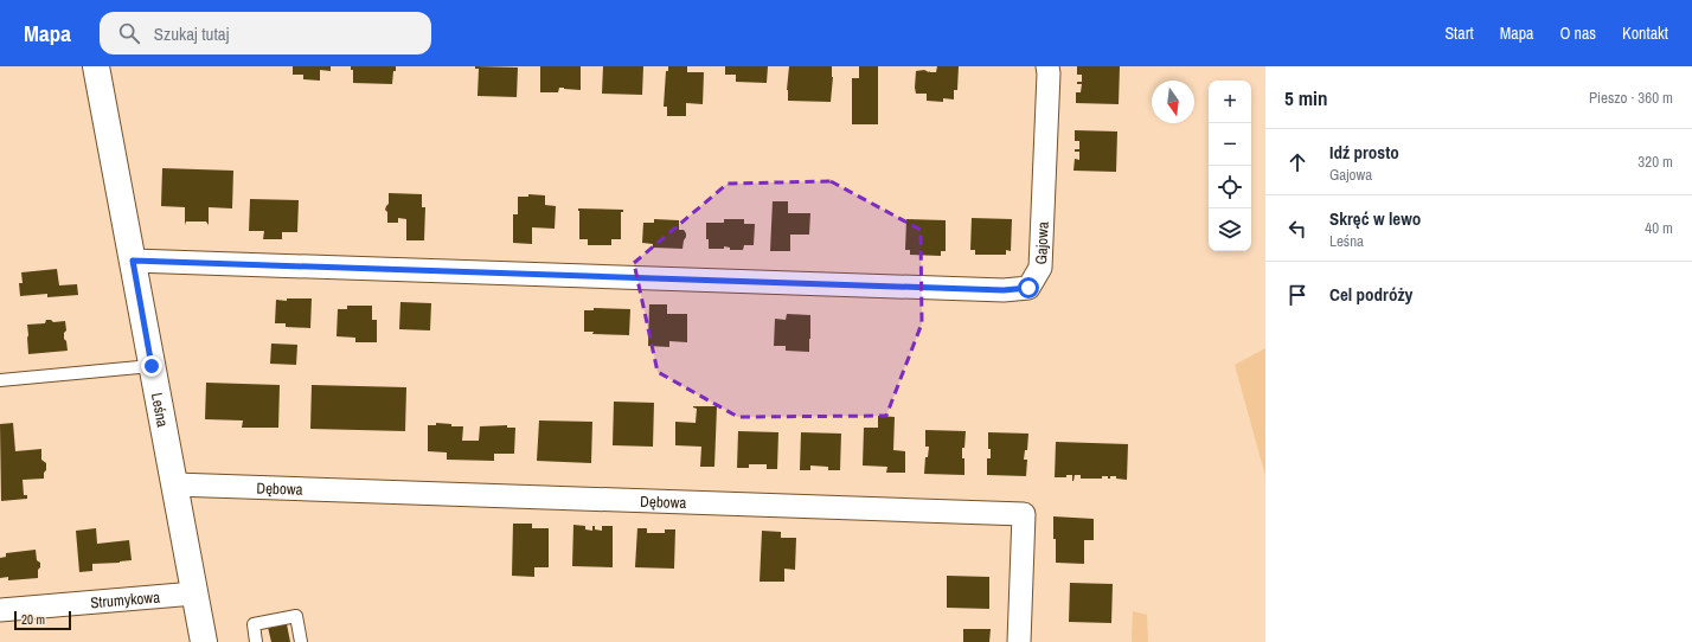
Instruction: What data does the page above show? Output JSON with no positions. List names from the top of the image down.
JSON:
{
  "streets": {
    "street": [
      "Gajowa",
      "Leśna",
      "Dębowa",
      "Strumykowa"
    ]
  },
  "crossings": [
    ["Gajowa", "Leśna"],
    ["Leśna", "Dębowa"],
    ["Leśna", "Strumykowa"]
  ],
  "scale_bar": "20 m",
  "north": "bottom",
  "page": {
    "header": "Mapa",
    "search": "Szukaj tutaj",
    "nav": [
      "Start",
      "Mapa",
      "O nas",
      "Kontakt"
    ],
    "heading": ["5 min", "Pieszo · 360 m"],
    "map_buttons": ["+", "−"],
    "list": [
      ["Idź prosto", "Gajowa", "320 m"],
      ["Skręć w lewo", "Leśna", "40 m"],
      "Cel podróży"
    ],
    "scale": "20 m"
  }
}
